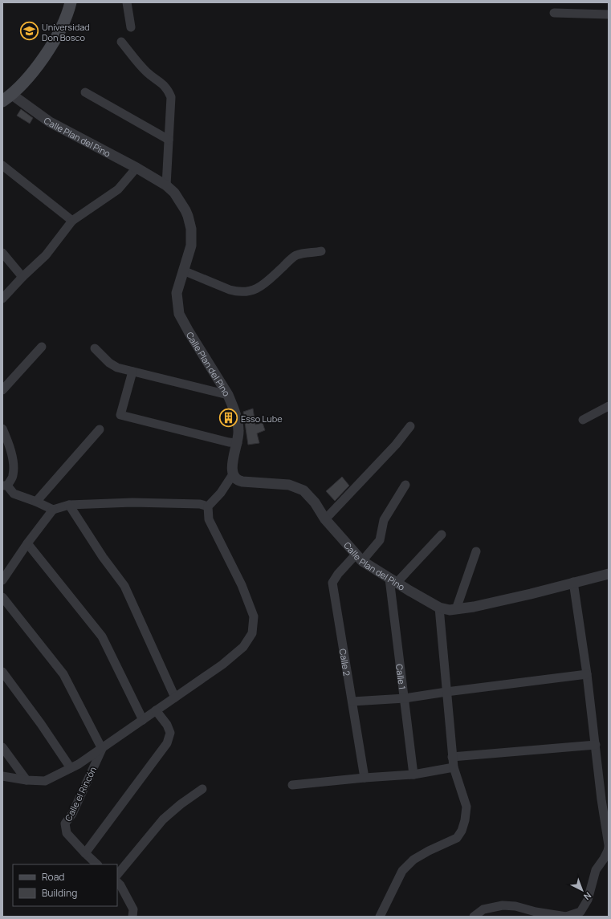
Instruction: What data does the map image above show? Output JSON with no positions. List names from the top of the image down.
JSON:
{
  "streets": {
    "street": [
      "Calle Plan del Pino",
      "Calle 2",
      "Calle 1",
      "Calle el Rincón"
    ]
  },
  "crossings": [
    ["Calle Plan del Pino", "Calle 2"],
    ["Calle Plan del Pino", "Calle 1"]
  ],
  "places": {
    "school or university": ["Universidad Don Bosco"],
    "building": ["Esso Lube"]
  },
  "legend": ["Road", "Building"],
  "north": "bottom right"
}
